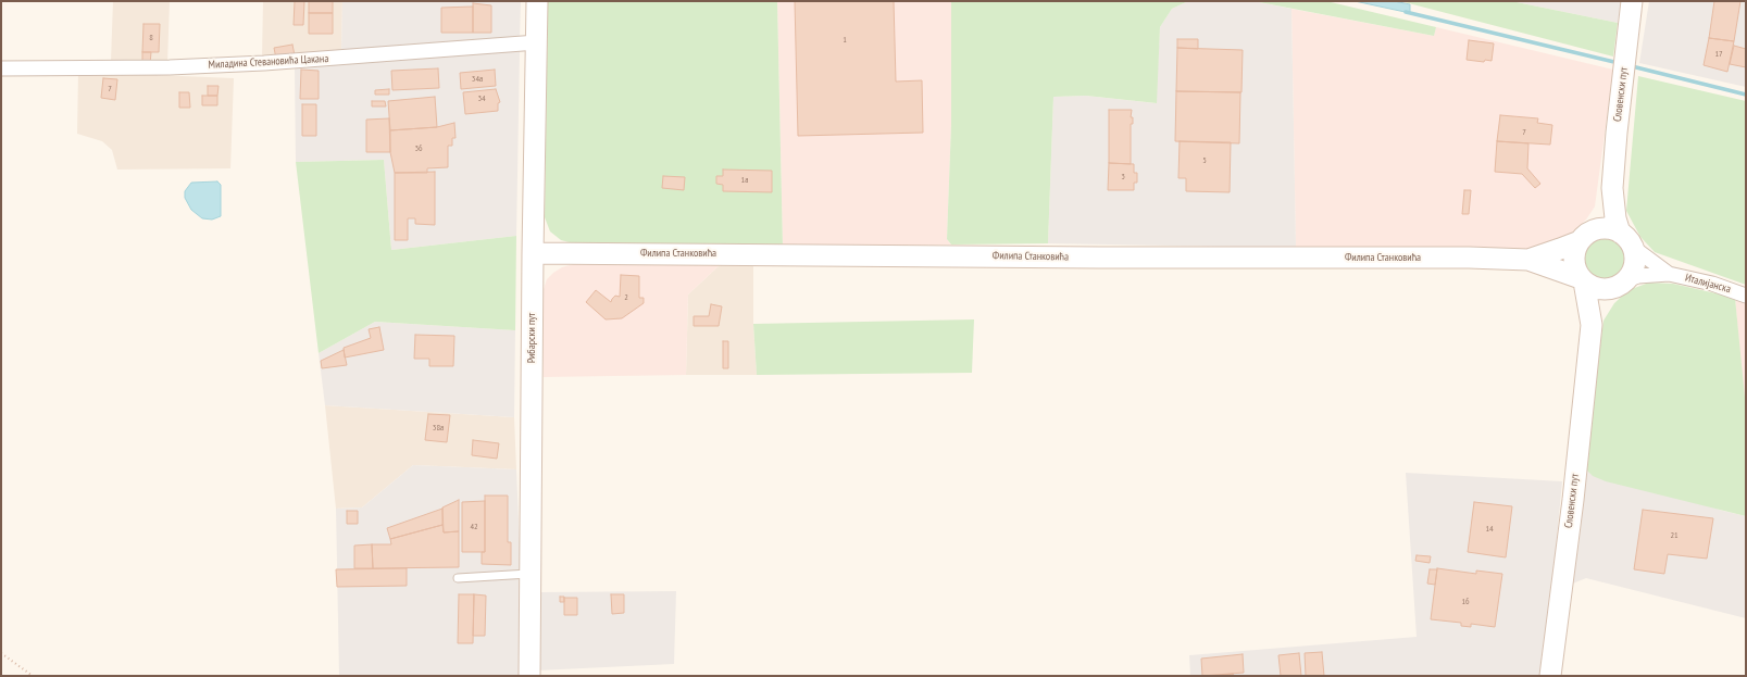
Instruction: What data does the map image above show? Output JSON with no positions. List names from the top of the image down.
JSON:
{
  "streets": {
    "main road": ["Словенски пут", "Филипа Станковића", "Рибарски пут"],
    "street": ["Миладина Стевановића Цакана", "Италијанска"]
  },
  "crossings": [
    ["Миладина Стевановића Цакана", "Рибарски пут"],
    ["Словенски пут", "Филипа Станковића"],
    ["Словенски пут", "Италијанска"],
    ["Филипа Станковића", "Италијанска"],
    ["Филипа Станковића", "Рибарски пут"]
  ],
  "house_numbers": [
    "8",
    "1",
    "17",
    "34a",
    "7",
    "34",
    "7",
    "36",
    "5",
    "3",
    "1a",
    "2",
    "38a",
    "42",
    "14",
    "21",
    "16"
  ]
}
